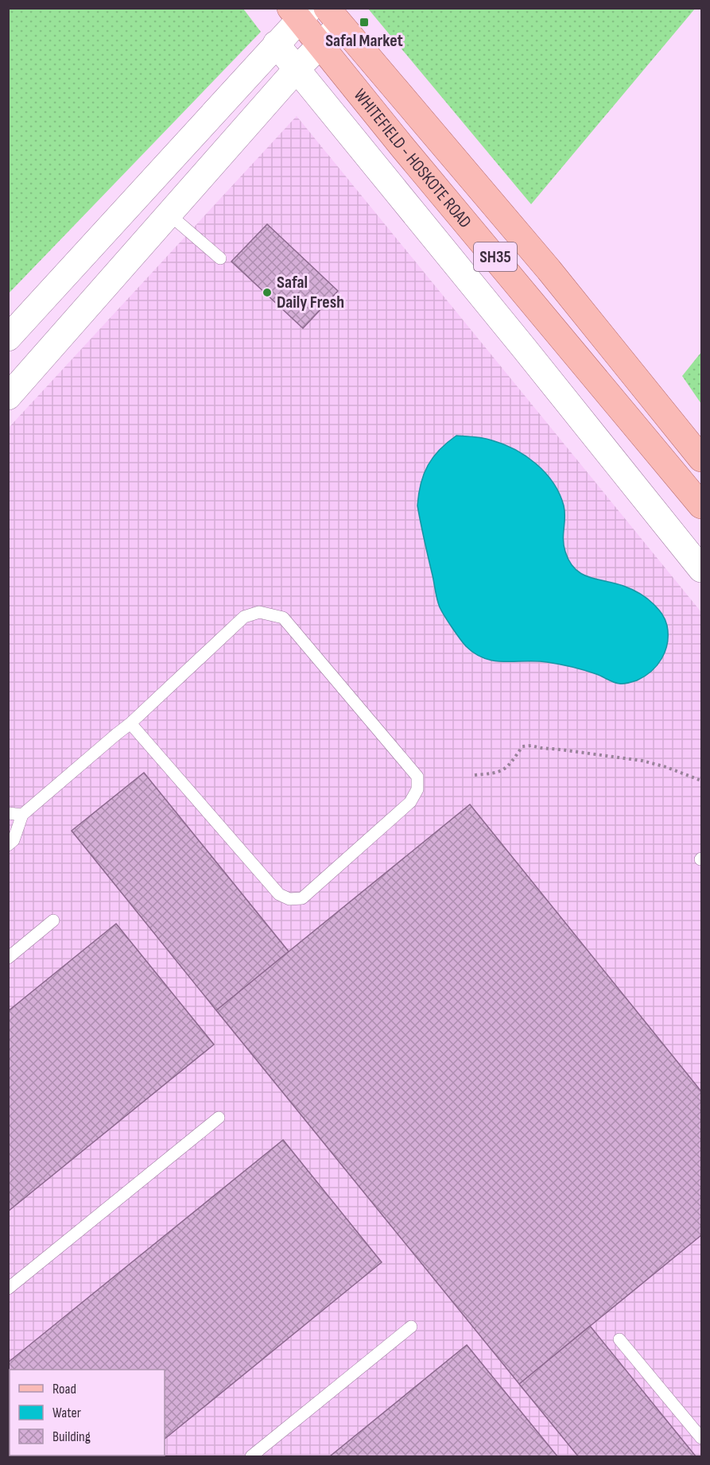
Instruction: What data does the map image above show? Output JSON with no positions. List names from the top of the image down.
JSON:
{
  "streets": {
    "main road": ["WHITEFIELD - HOSKOTE ROAD", "SH35"]
  },
  "places": {
    "transit": ["Safal Market"],
    "other": ["Safal Daily Fresh"]
  },
  "legend": ["Road", "Water", "Building"]
}
